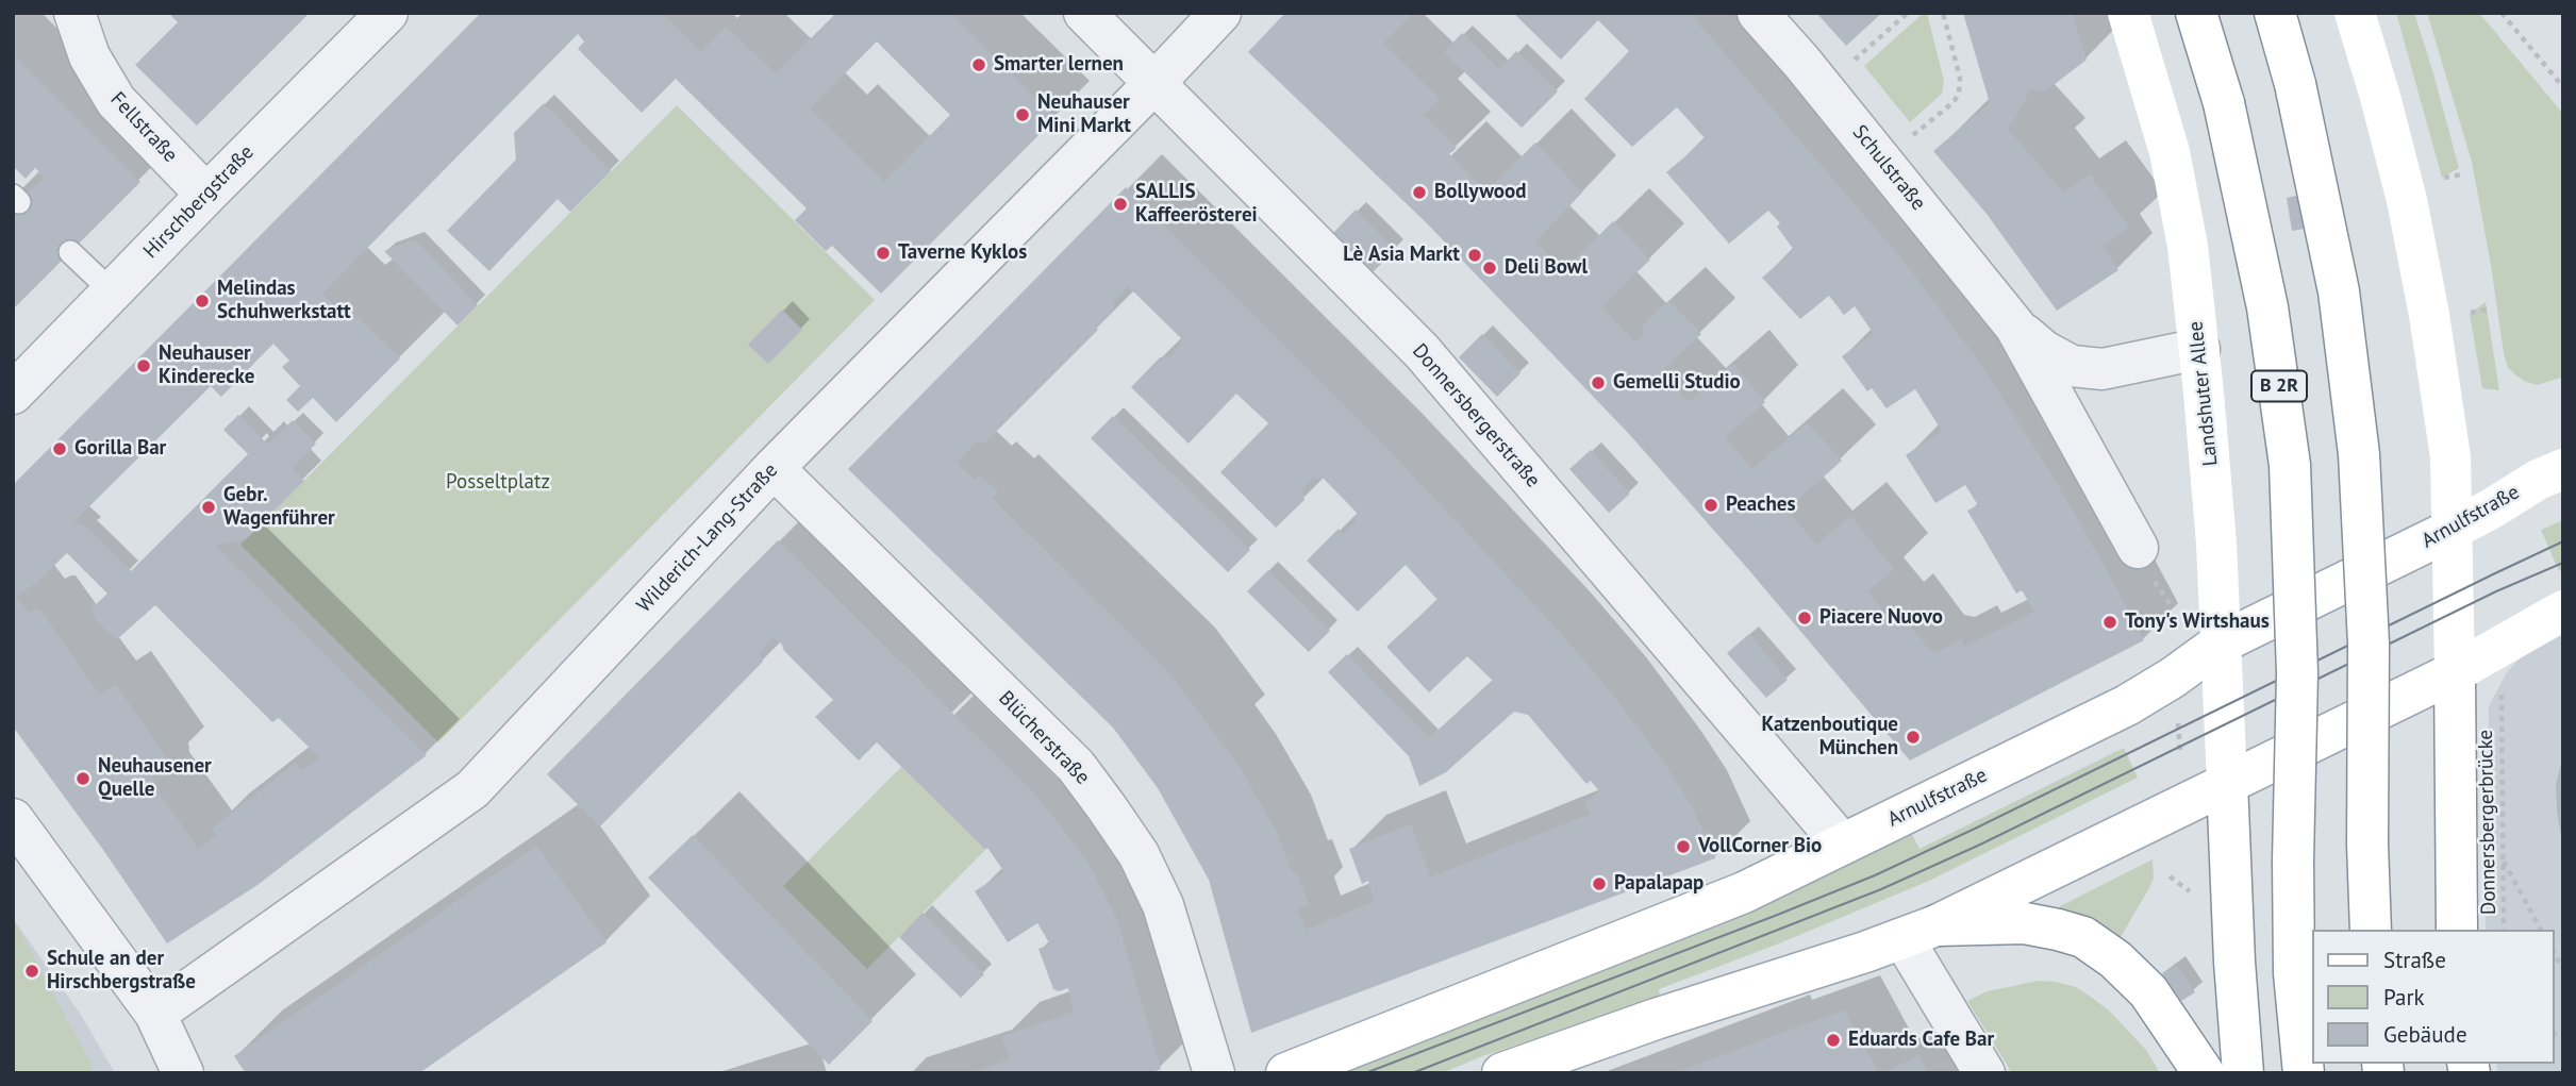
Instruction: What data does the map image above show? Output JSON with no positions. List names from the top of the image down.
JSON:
{
  "streets": {
    "main road": ["B 2R", "Landshuter Allee", "Arnulfstraße"],
    "street": [
      "Fellstraße",
      "Schulstraße",
      "Hirschbergstraße",
      "Donnersbergerstraße",
      "Wilderich-Lang-Straße",
      "Blücherstraße"
    ],
    "path": ["Donnersbergerbrücke"]
  },
  "crossings": [
    ["Fellstraße", "Hirschbergstraße"],
    ["Schulstraße", "Landshuter Allee"],
    ["Landshuter Allee", "Arnulfstraße"],
    ["Donnersbergerstraße", "Arnulfstraße"],
    ["Donnersbergerstraße", "Wilderich-Lang-Straße"],
    ["Wilderich-Lang-Straße", "Blücherstraße"]
  ],
  "parks": ["Posseltplatz"],
  "places": [
    "Smarter lernen",
    "Neuhauser Mini Markt",
    "Bollywood",
    "SALLIS Kaffeerösterei",
    "Taverne Kyklos",
    "Lè Asia Markt",
    "Deli Bowl",
    "Melindas Schuhwerkstatt",
    "Neuhauser Kinderecke",
    "Gemelli Studio",
    "Gorilla Bar",
    "Peaches",
    "Gebr. Wagenführer",
    "Piacere Nuovo",
    "Tony's Wirtshaus",
    "Katzenboutique München",
    "Neuhausener Quelle",
    "VollCorner Bio",
    "Papalapap",
    "Schule an der Hirschbergstraße",
    "Eduards Cafe Bar"
  ],
  "legend": ["Straße", "Park", "Gebäude"]
}
